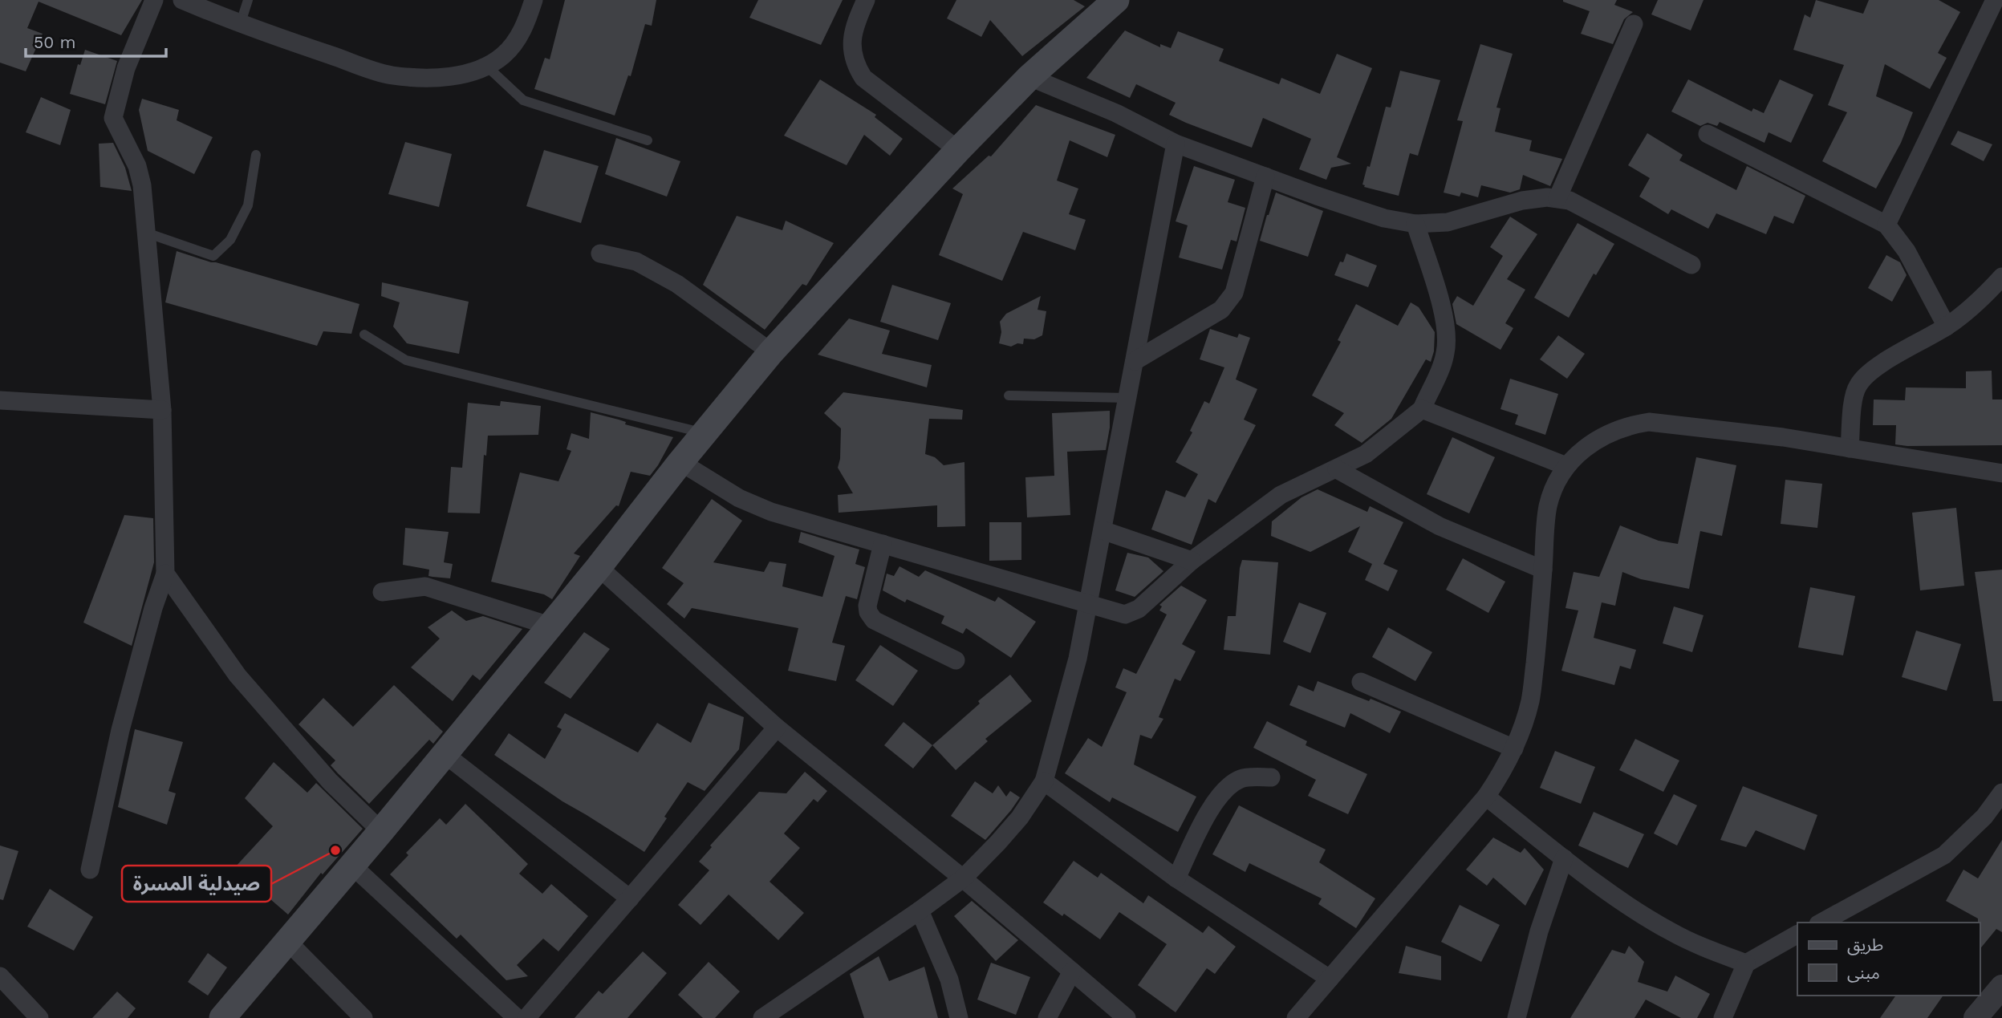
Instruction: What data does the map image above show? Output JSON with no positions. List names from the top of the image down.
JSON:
{
  "places": ["صيدلية المسرة"],
  "legend": ["طريق", "مبنى"],
  "scale_bar": "50 m"
}
